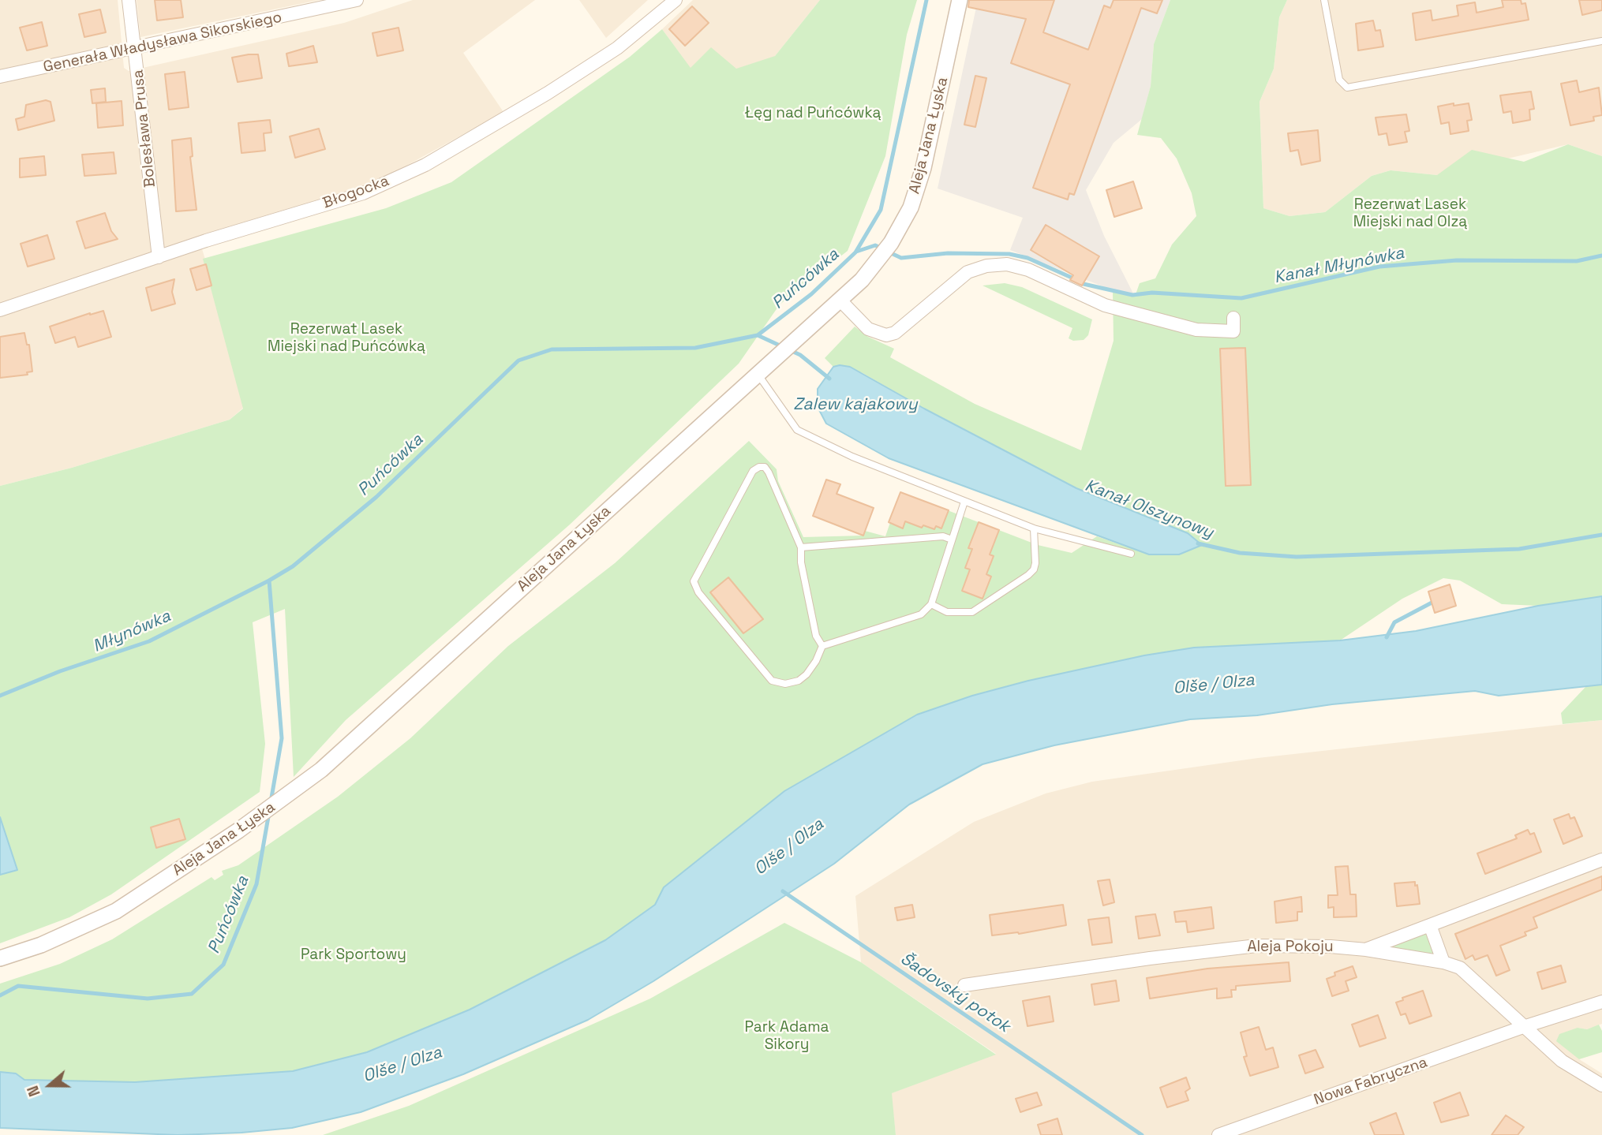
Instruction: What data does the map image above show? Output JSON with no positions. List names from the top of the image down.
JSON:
{
  "streets": {
    "street": [
      "Generała Władysława Sikorskiego",
      "Bolesława Prusa",
      "Aleja Jana Łyska",
      "Błogocka",
      "Aleja Pokoju",
      "Nowa Fabryczna"
    ]
  },
  "crossings": [
    ["Generała Władysława Sikorskiego", "Bolesława Prusa"],
    ["Bolesława Prusa", "Błogocka"]
  ],
  "water": [
    "Kanał Młynówka",
    "Puńcówka",
    "Zalew kajakowy",
    "Kanał Olszynowy",
    "Młynówka",
    "Olše / Olza",
    "Šadovský potok"
  ],
  "parks": [
    "Łęg nad Puńcówką",
    "Rezerwat Lasek Miejski nad Olzą",
    "Rezerwat Lasek Miejski nad Puńcówką",
    "Park Sportowy",
    "Park Adama Sikory"
  ],
  "north": "left"
}
